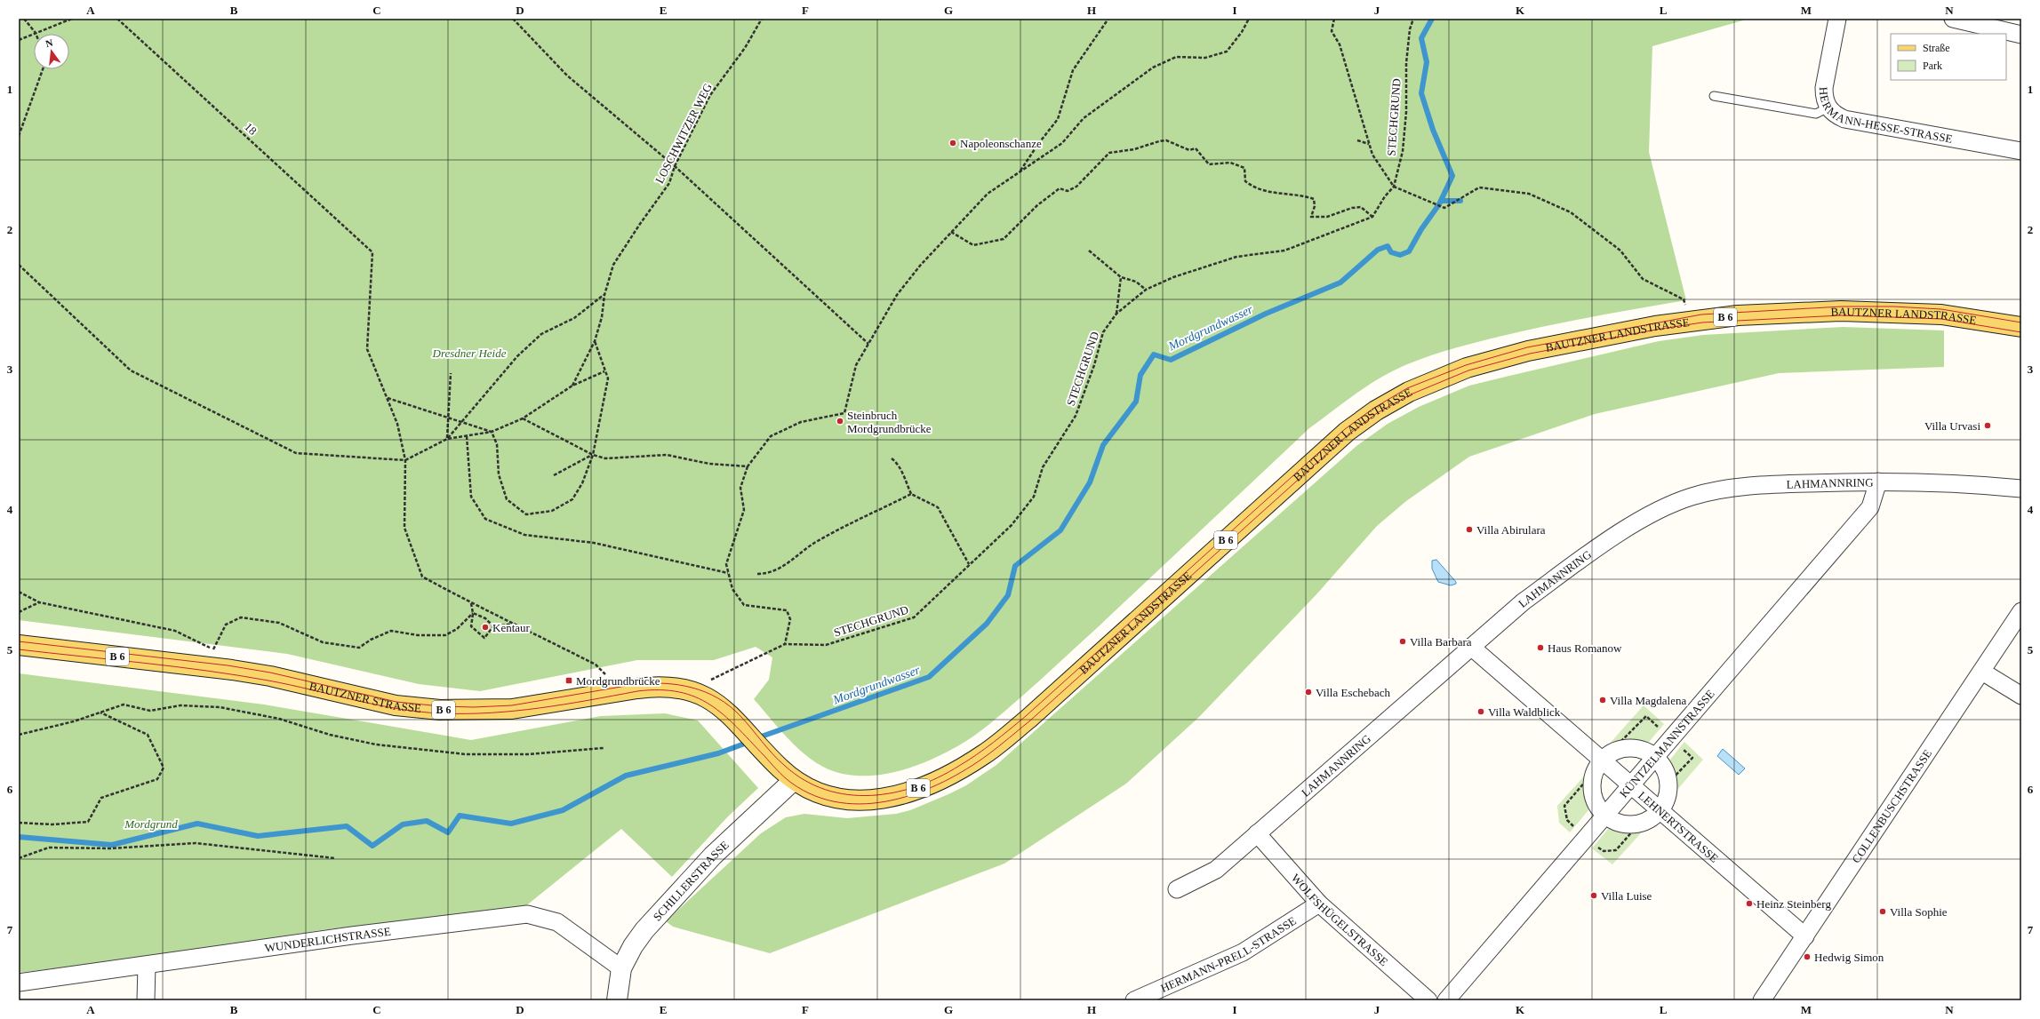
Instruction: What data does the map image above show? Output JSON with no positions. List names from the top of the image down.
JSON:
{
  "streets": {
    "main road": ["BAUTZNER LANDSTRASSE", "B 6", "BAUTZNER STRASSE"],
    "street": [
      "HERMANN-HESSE-STRASSE",
      "LAHMANNRING",
      "KÜNTZELMANNSTRASSE",
      "COLLENBUSCHSTRASSE",
      "LEHNERTSTRASSE",
      "SCHILLERSTRASSE",
      "WOLFSHÜGELSTRASSE",
      "WUNDERLICHSTRASSE",
      "HERMANN-PRELL-STRASSE"
    ],
    "path": ["STECHGRUND", "18", "LOSCHWITZER WEG"]
  },
  "crossings": [
    ["STECHGRUND", "BAUTZNER STRASSE"],
    ["BAUTZNER LANDSTRASSE", "BAUTZNER STRASSE"],
    ["BAUTZNER LANDSTRASSE", "SCHILLERSTRASSE"],
    ["LAHMANNRING", "KÜNTZELMANNSTRASSE"],
    ["LAHMANNRING", "LEHNERTSTRASSE"],
    ["LAHMANNRING", "WOLFSHÜGELSTRASSE"],
    ["BAUTZNER STRASSE", "SCHILLERSTRASSE"],
    ["KÜNTZELMANNSTRASSE", "LEHNERTSTRASSE"],
    ["COLLENBUSCHSTRASSE", "LEHNERTSTRASSE"],
    ["SCHILLERSTRASSE", "WUNDERLICHSTRASSE"],
    ["WOLFSHÜGELSTRASSE", "HERMANN-PRELL-STRASSE"]
  ],
  "water": ["Mordgrundwasser"],
  "parks": ["Dresdner Heide", "Mordgrund"],
  "places": {
    "other": [
      "Napoleonschanze",
      "Steinbruch Mordgrundbrücke",
      "Villa Urvasi",
      "Villa Abirulara",
      "Kentaur",
      "Villa Barbara",
      "Haus Romanow",
      "Villa Eschebach",
      "Villa Magdalena",
      "Villa Waldblick",
      "Villa Luise",
      "Heinz Steinberg",
      "Villa Sophie",
      "Hedwig Simon"
    ],
    "transit": ["Mordgrundbrücke"]
  },
  "legend": ["Straße", "Park"],
  "north": "top",
  "grid": {
    "columns": [
      "A",
      "B",
      "C",
      "D",
      "E",
      "F",
      "G",
      "H",
      "I",
      "J",
      "K",
      "L",
      "M",
      "N"
    ],
    "rows": [
      "1",
      "2",
      "3",
      "4",
      "5",
      "6",
      "7"
    ]
  }
}
